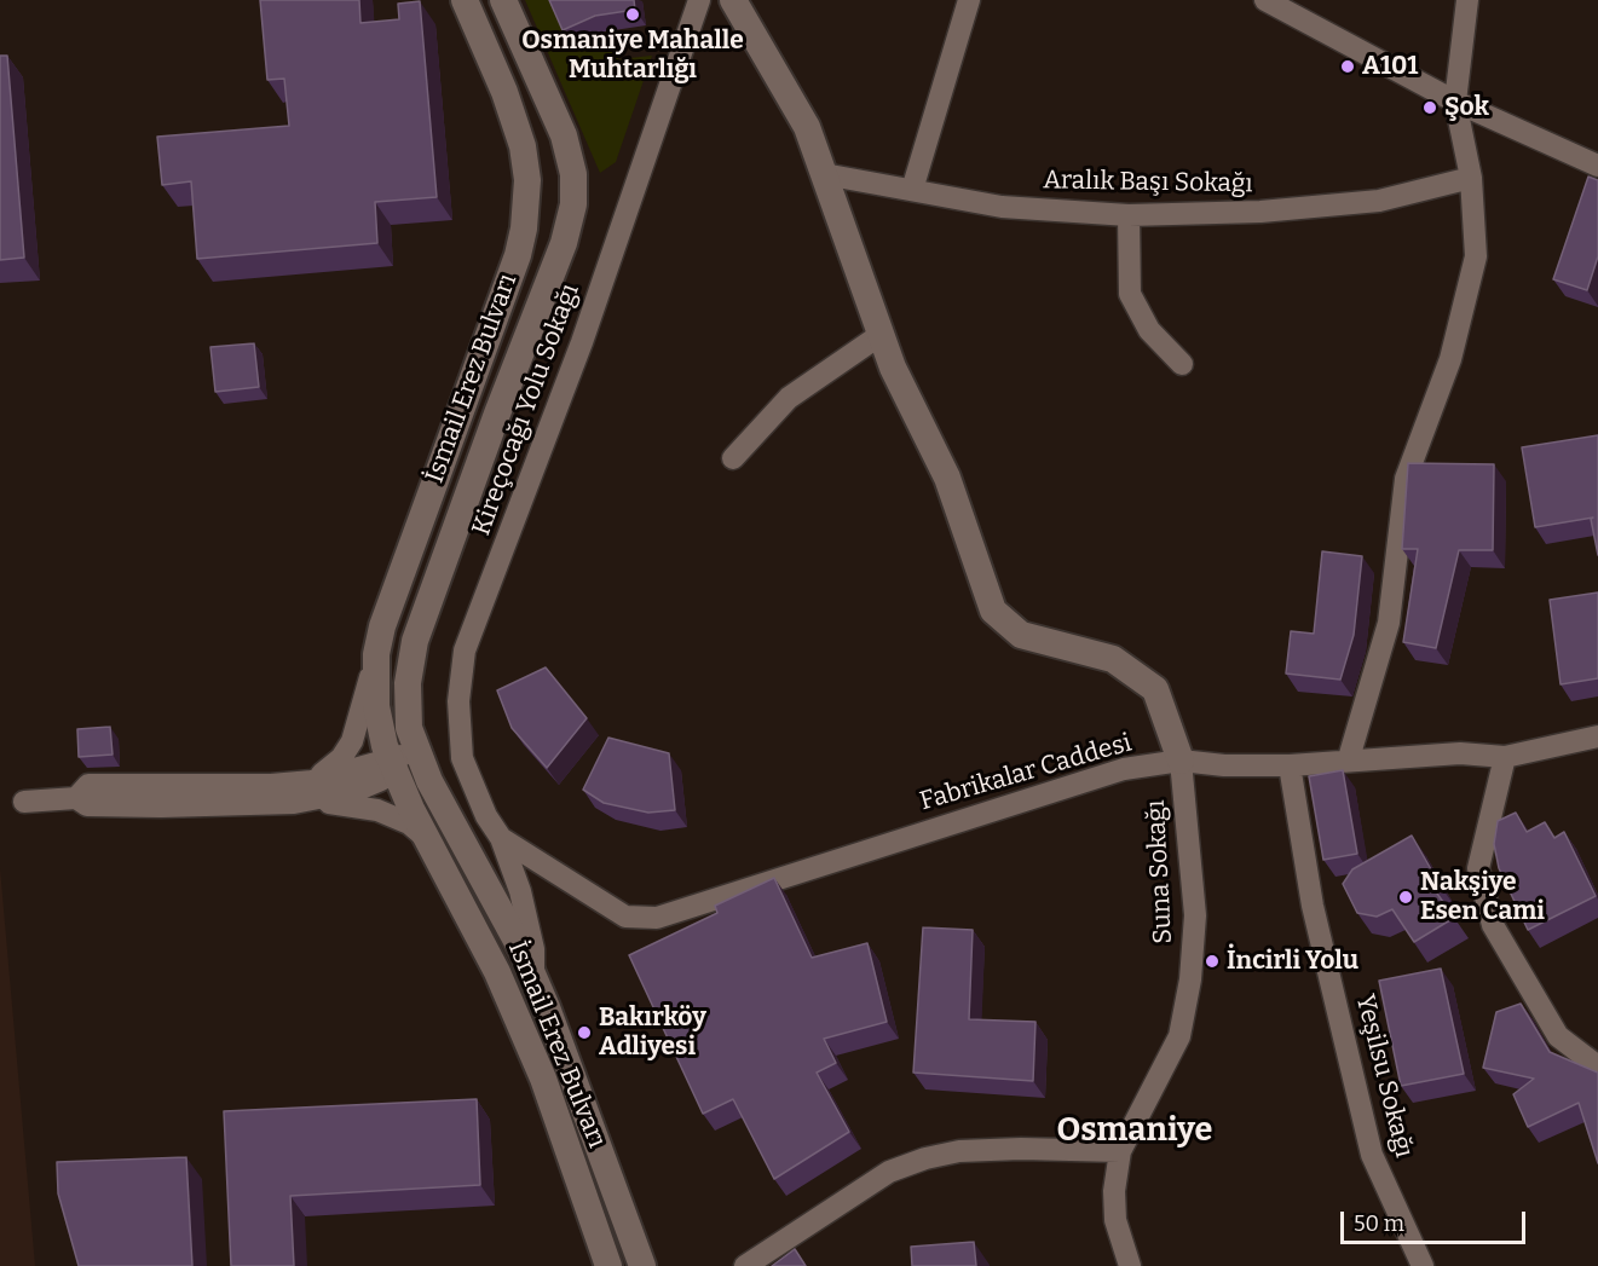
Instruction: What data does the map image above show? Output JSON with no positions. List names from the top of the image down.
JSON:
{
  "streets": {
    "street": [
      "Aralık Başı Sokağı",
      "İsmail Erez Bulvarı",
      "Kireçocağı Yolu Sokağı",
      "Fabrikalar Caddesi",
      "Suna Sokağı",
      "Yeşilsu Sokağı"
    ]
  },
  "crossings": [
    ["Kireçocağı Yolu Sokağı", "Fabrikalar Caddesi"],
    ["Fabrikalar Caddesi", "Suna Sokağı"],
    ["Fabrikalar Caddesi", "Yeşilsu Sokağı"]
  ],
  "districts": ["Osmaniye"],
  "places": [
    "Osmaniye Mahalle Muhtarlığı",
    "A101",
    "Şok",
    "Nakşiye Esen Cami",
    "İncirli Yolu",
    "Bakırköy Adliyesi"
  ],
  "scale_bar": "50 m"
}
